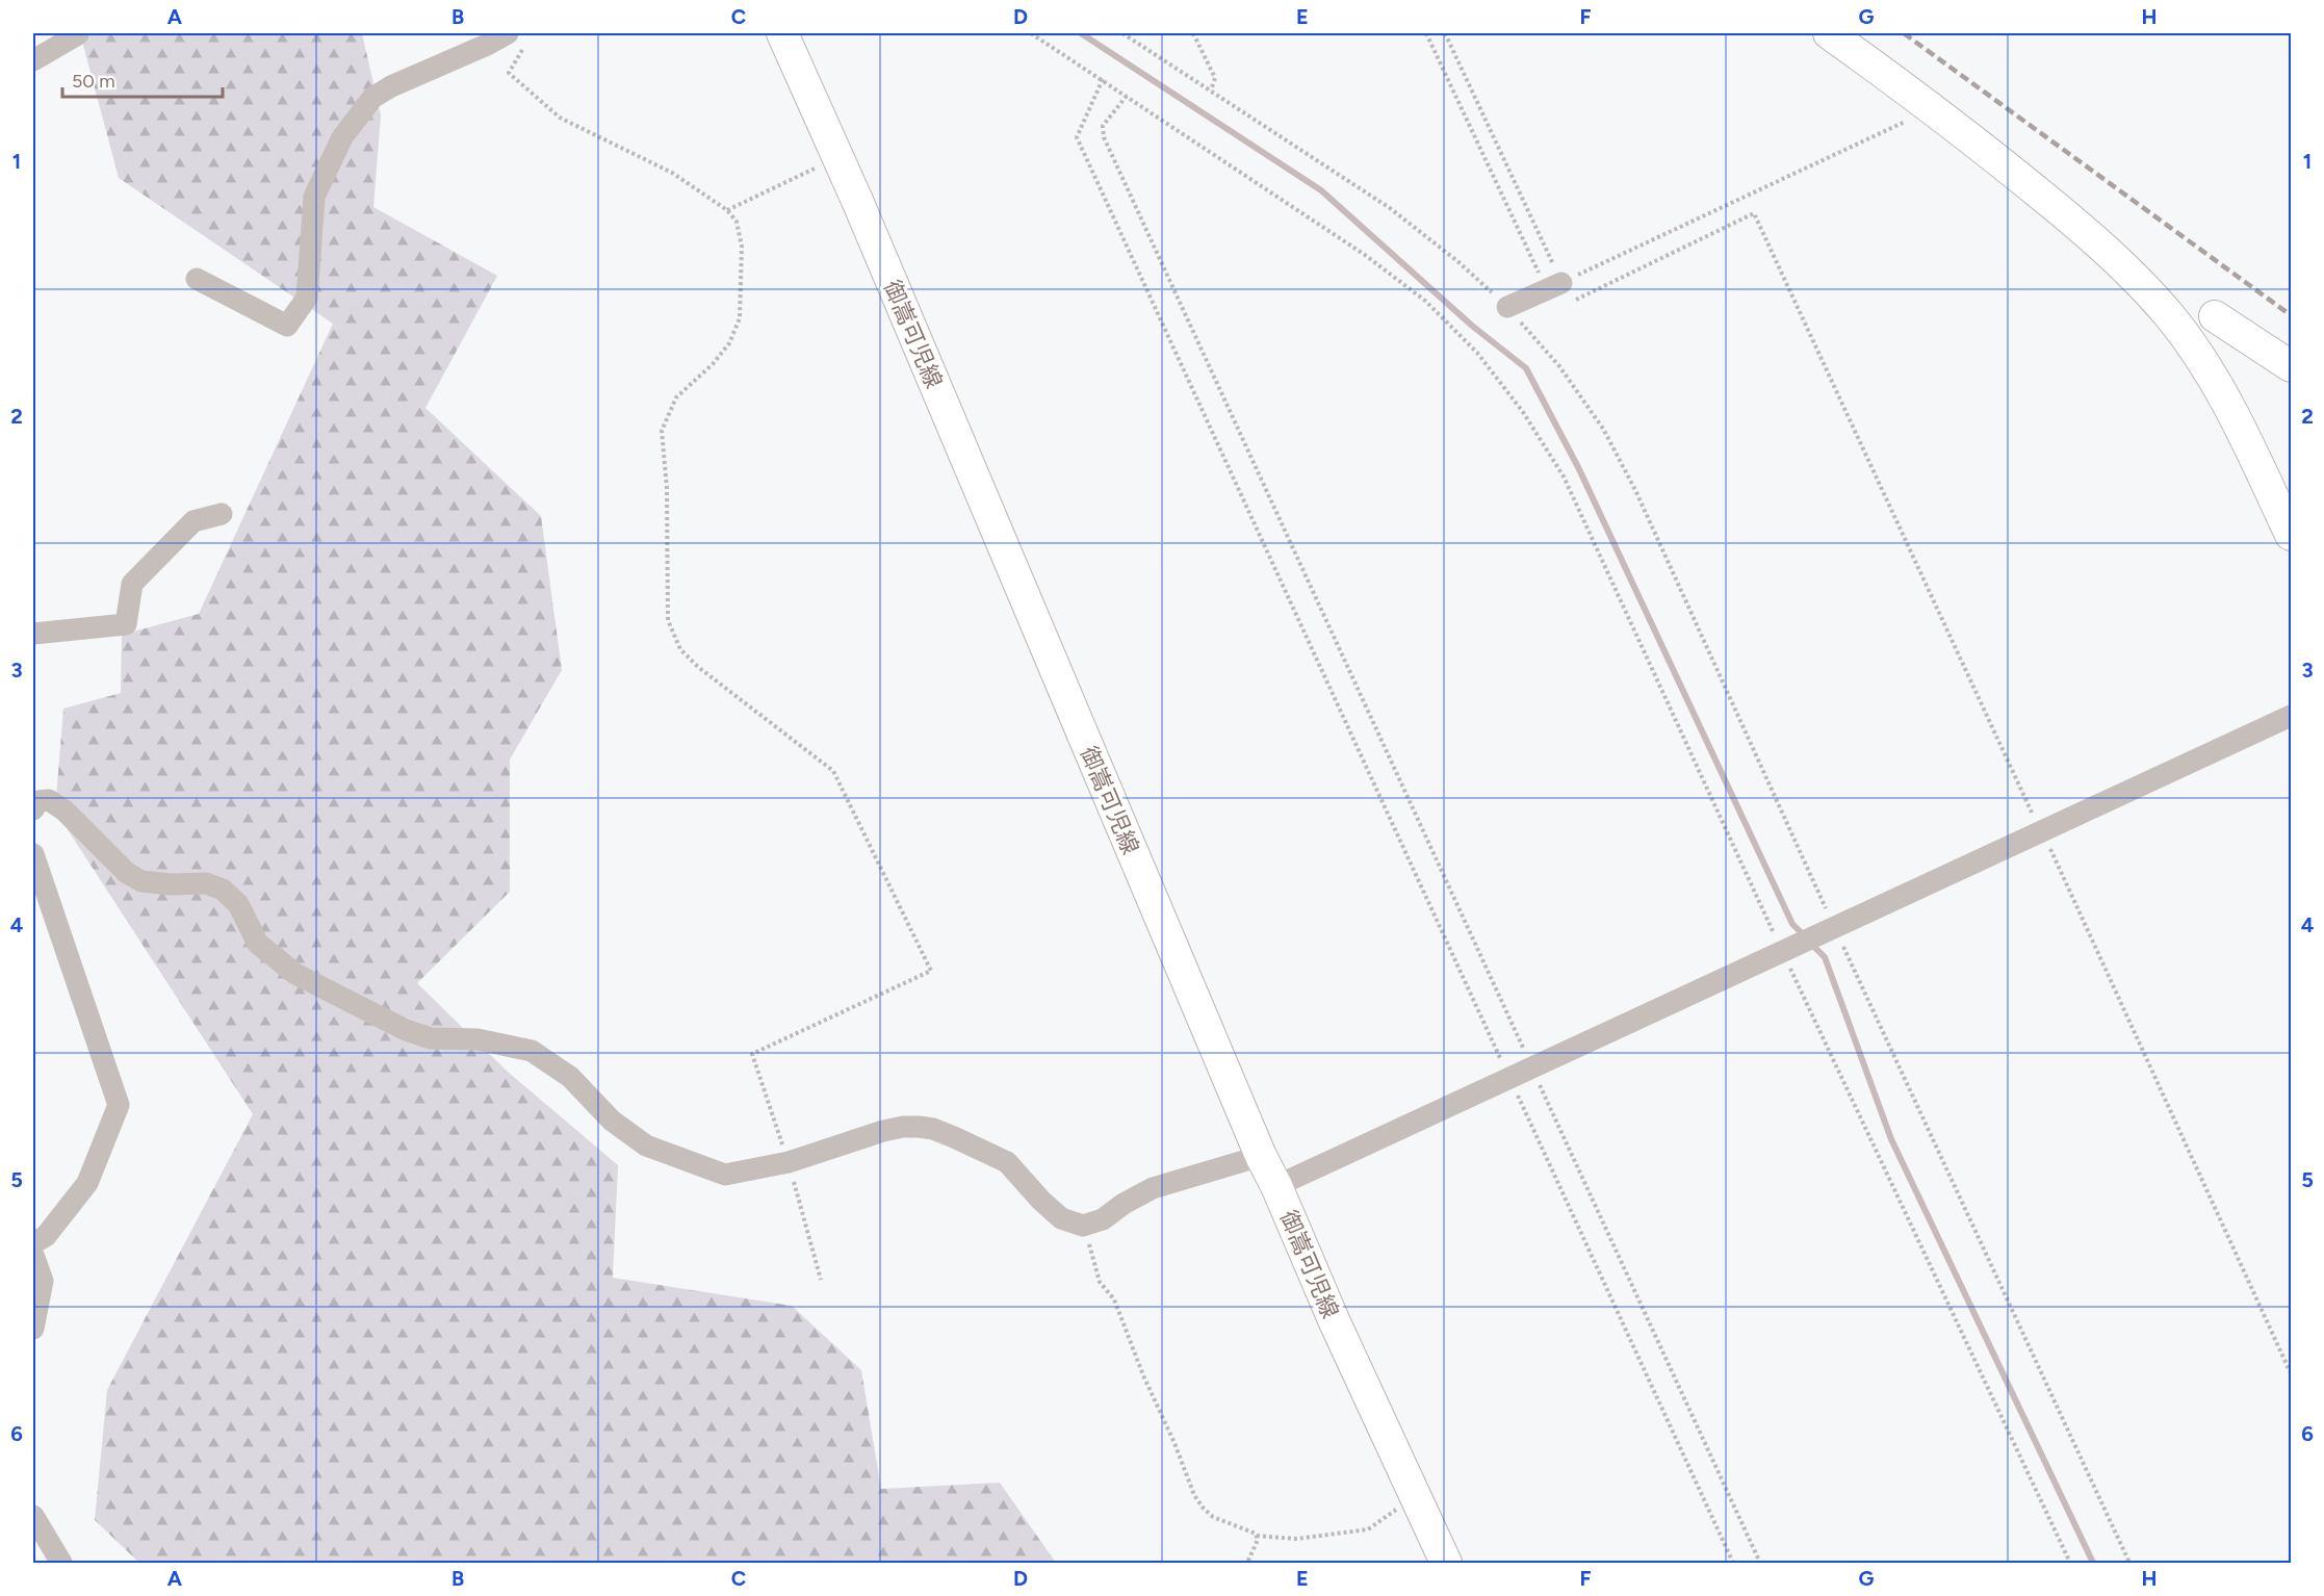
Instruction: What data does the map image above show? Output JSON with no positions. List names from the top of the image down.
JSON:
{
  "streets": {
    "main road": ["御嵩可児線"]
  },
  "scale_bar": "50 m",
  "grid": {
    "columns": [
      "A",
      "B",
      "C",
      "D",
      "E",
      "F",
      "G",
      "H"
    ],
    "rows": [
      "1",
      "2",
      "3",
      "4",
      "5",
      "6"
    ]
  }
}
